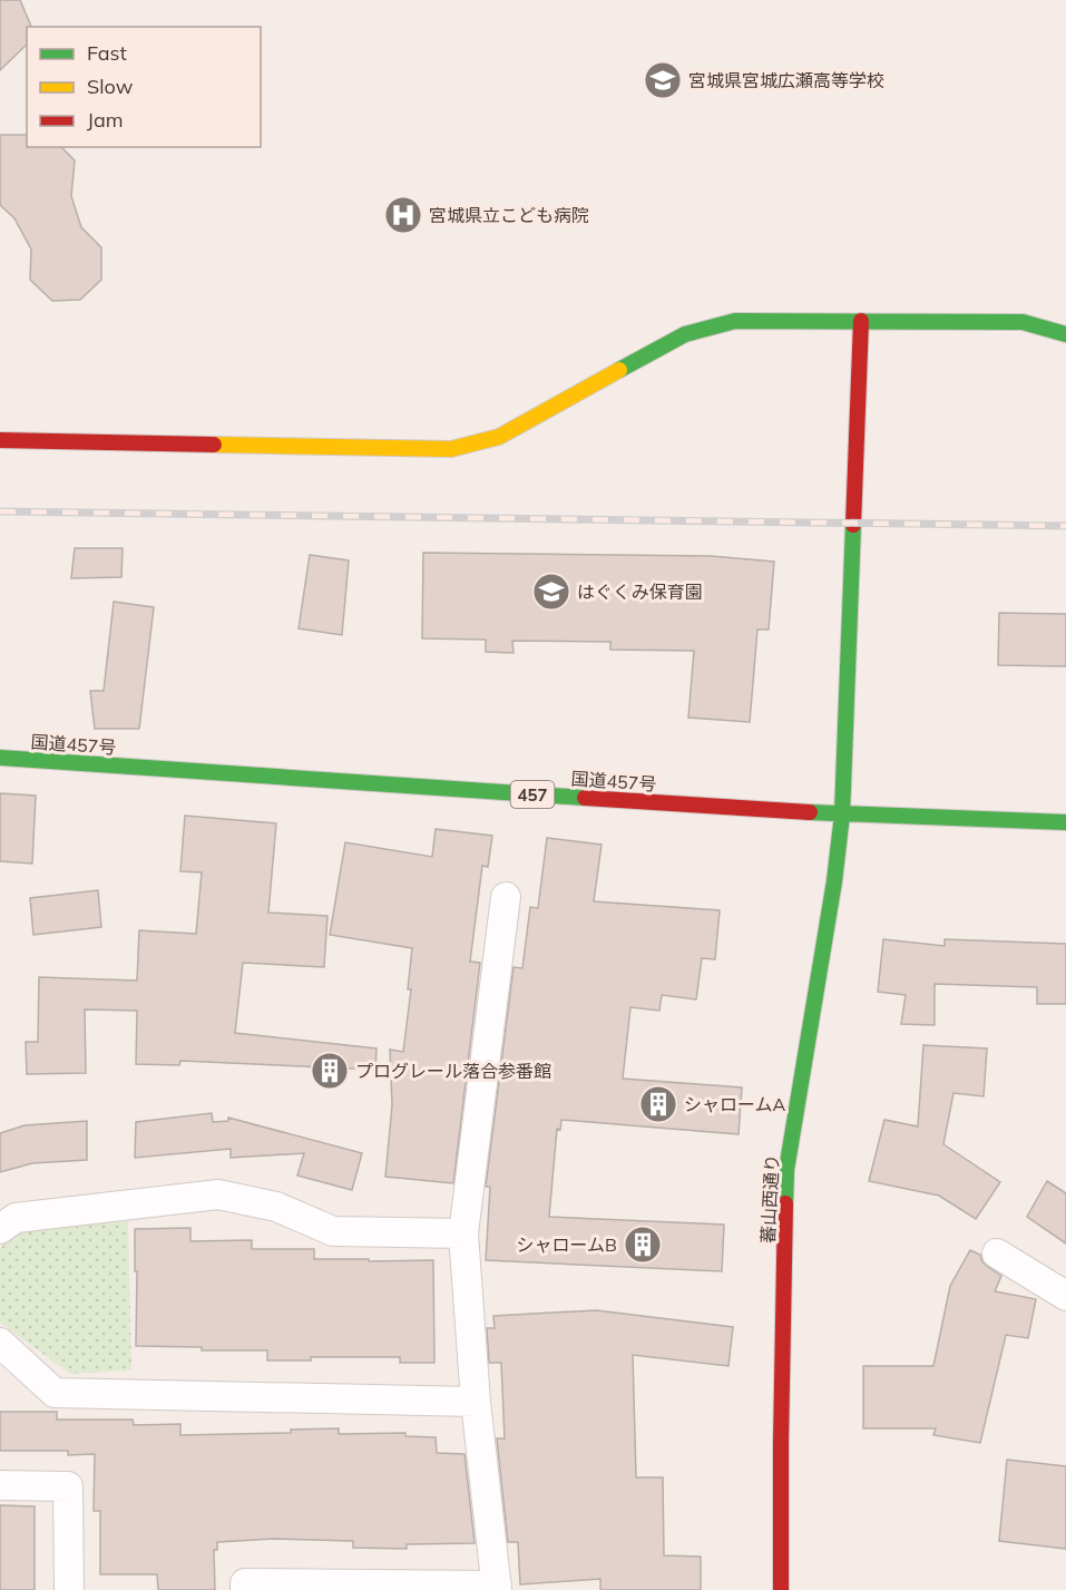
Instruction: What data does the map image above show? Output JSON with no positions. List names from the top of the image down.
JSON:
{
  "streets": {
    "main road": ["国道457号", "457", "蕃山西通り"]
  },
  "crossings": [
    ["国道457号", "蕃山西通り"]
  ],
  "places": {
    "school or university": ["宮城県宮城広瀬高等学校", "はぐくみ保育園"],
    "hospital": ["宮城県立こども病院"],
    "building": ["プログレール落合参番館", "シャロームA", "シャロームB"]
  },
  "legend": ["Fast", "Slow", "Jam"]
}
